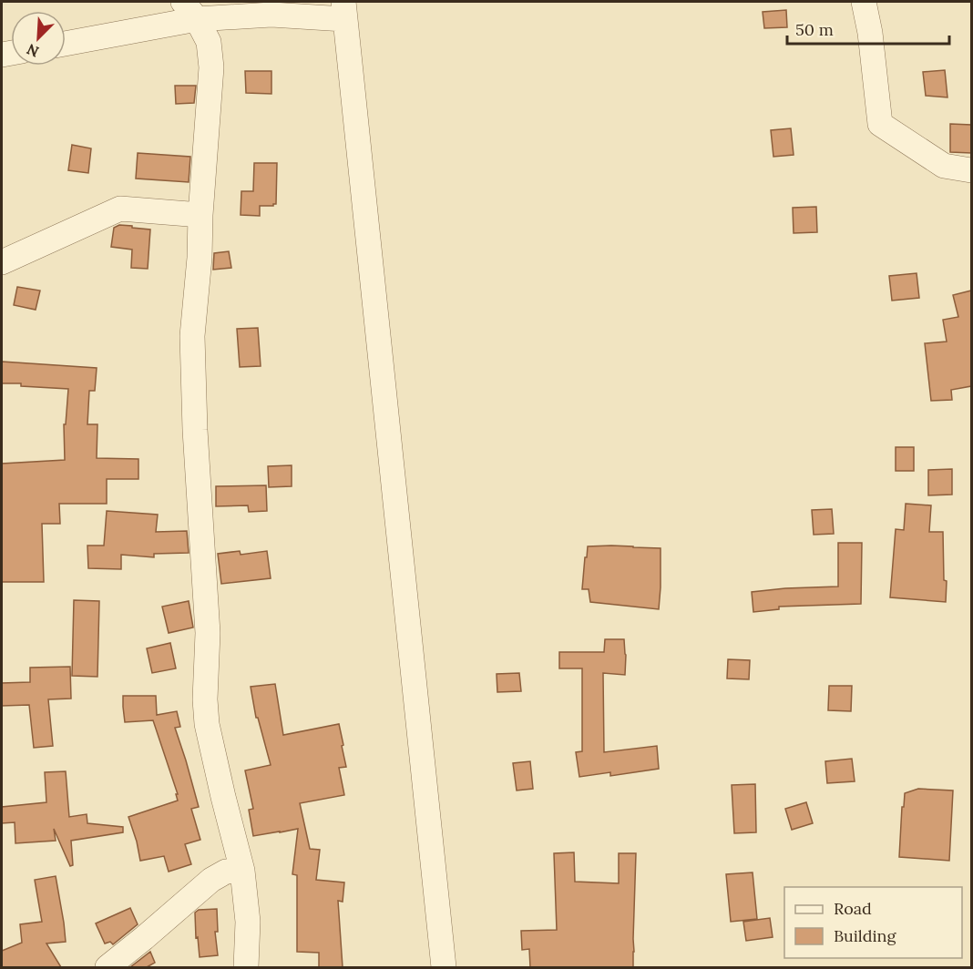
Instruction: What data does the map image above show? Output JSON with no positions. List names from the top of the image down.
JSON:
{
  "legend": ["Road", "Building"],
  "scale_bar": "50 m",
  "north": "bottom left"
}
